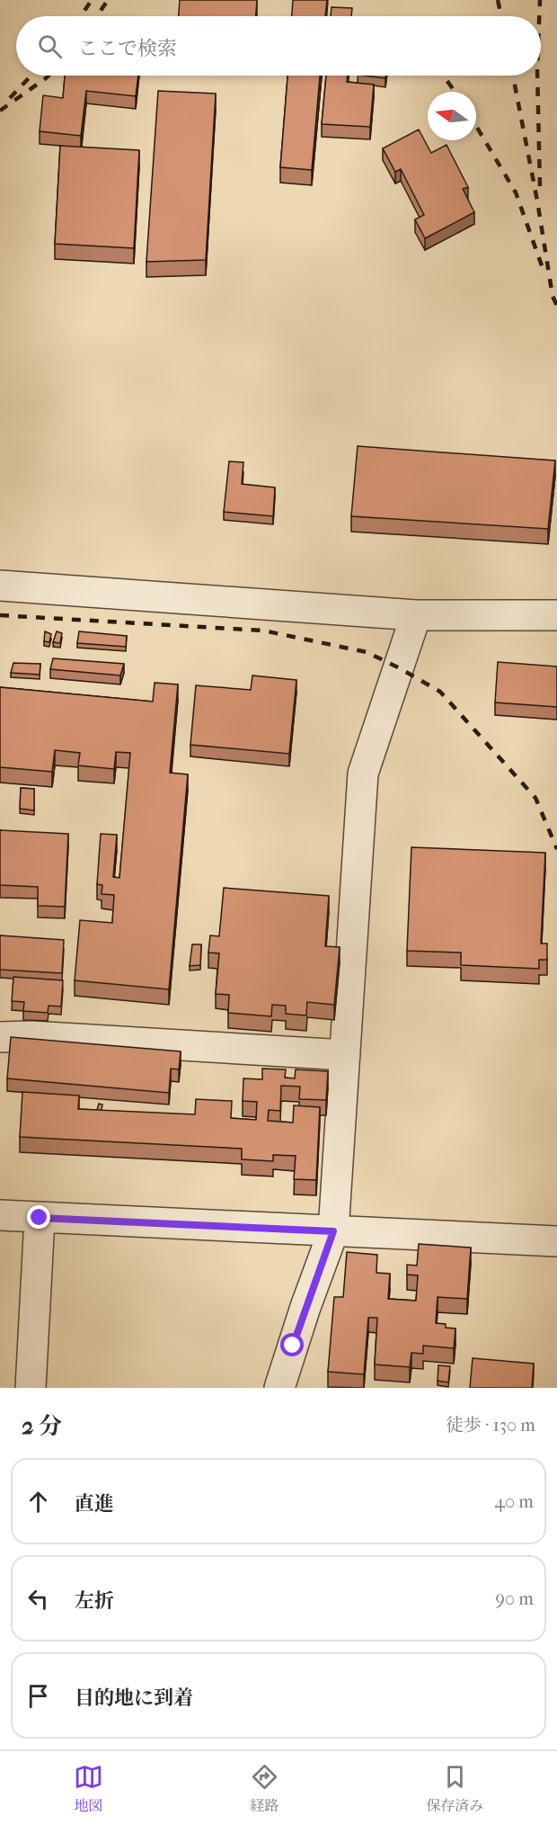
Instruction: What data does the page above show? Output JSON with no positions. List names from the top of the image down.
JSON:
{
  "north": "left",
  "page": {
    "search": "ここで検索",
    "heading": ["2 分", "徒歩 · 130 m"],
    "list": [
      ["直進", "40 m"],
      ["左折", "90 m"],
      "目的地に到着"
    ],
    "nav": ["地図", "経路", "保存済み"]
  }
}
